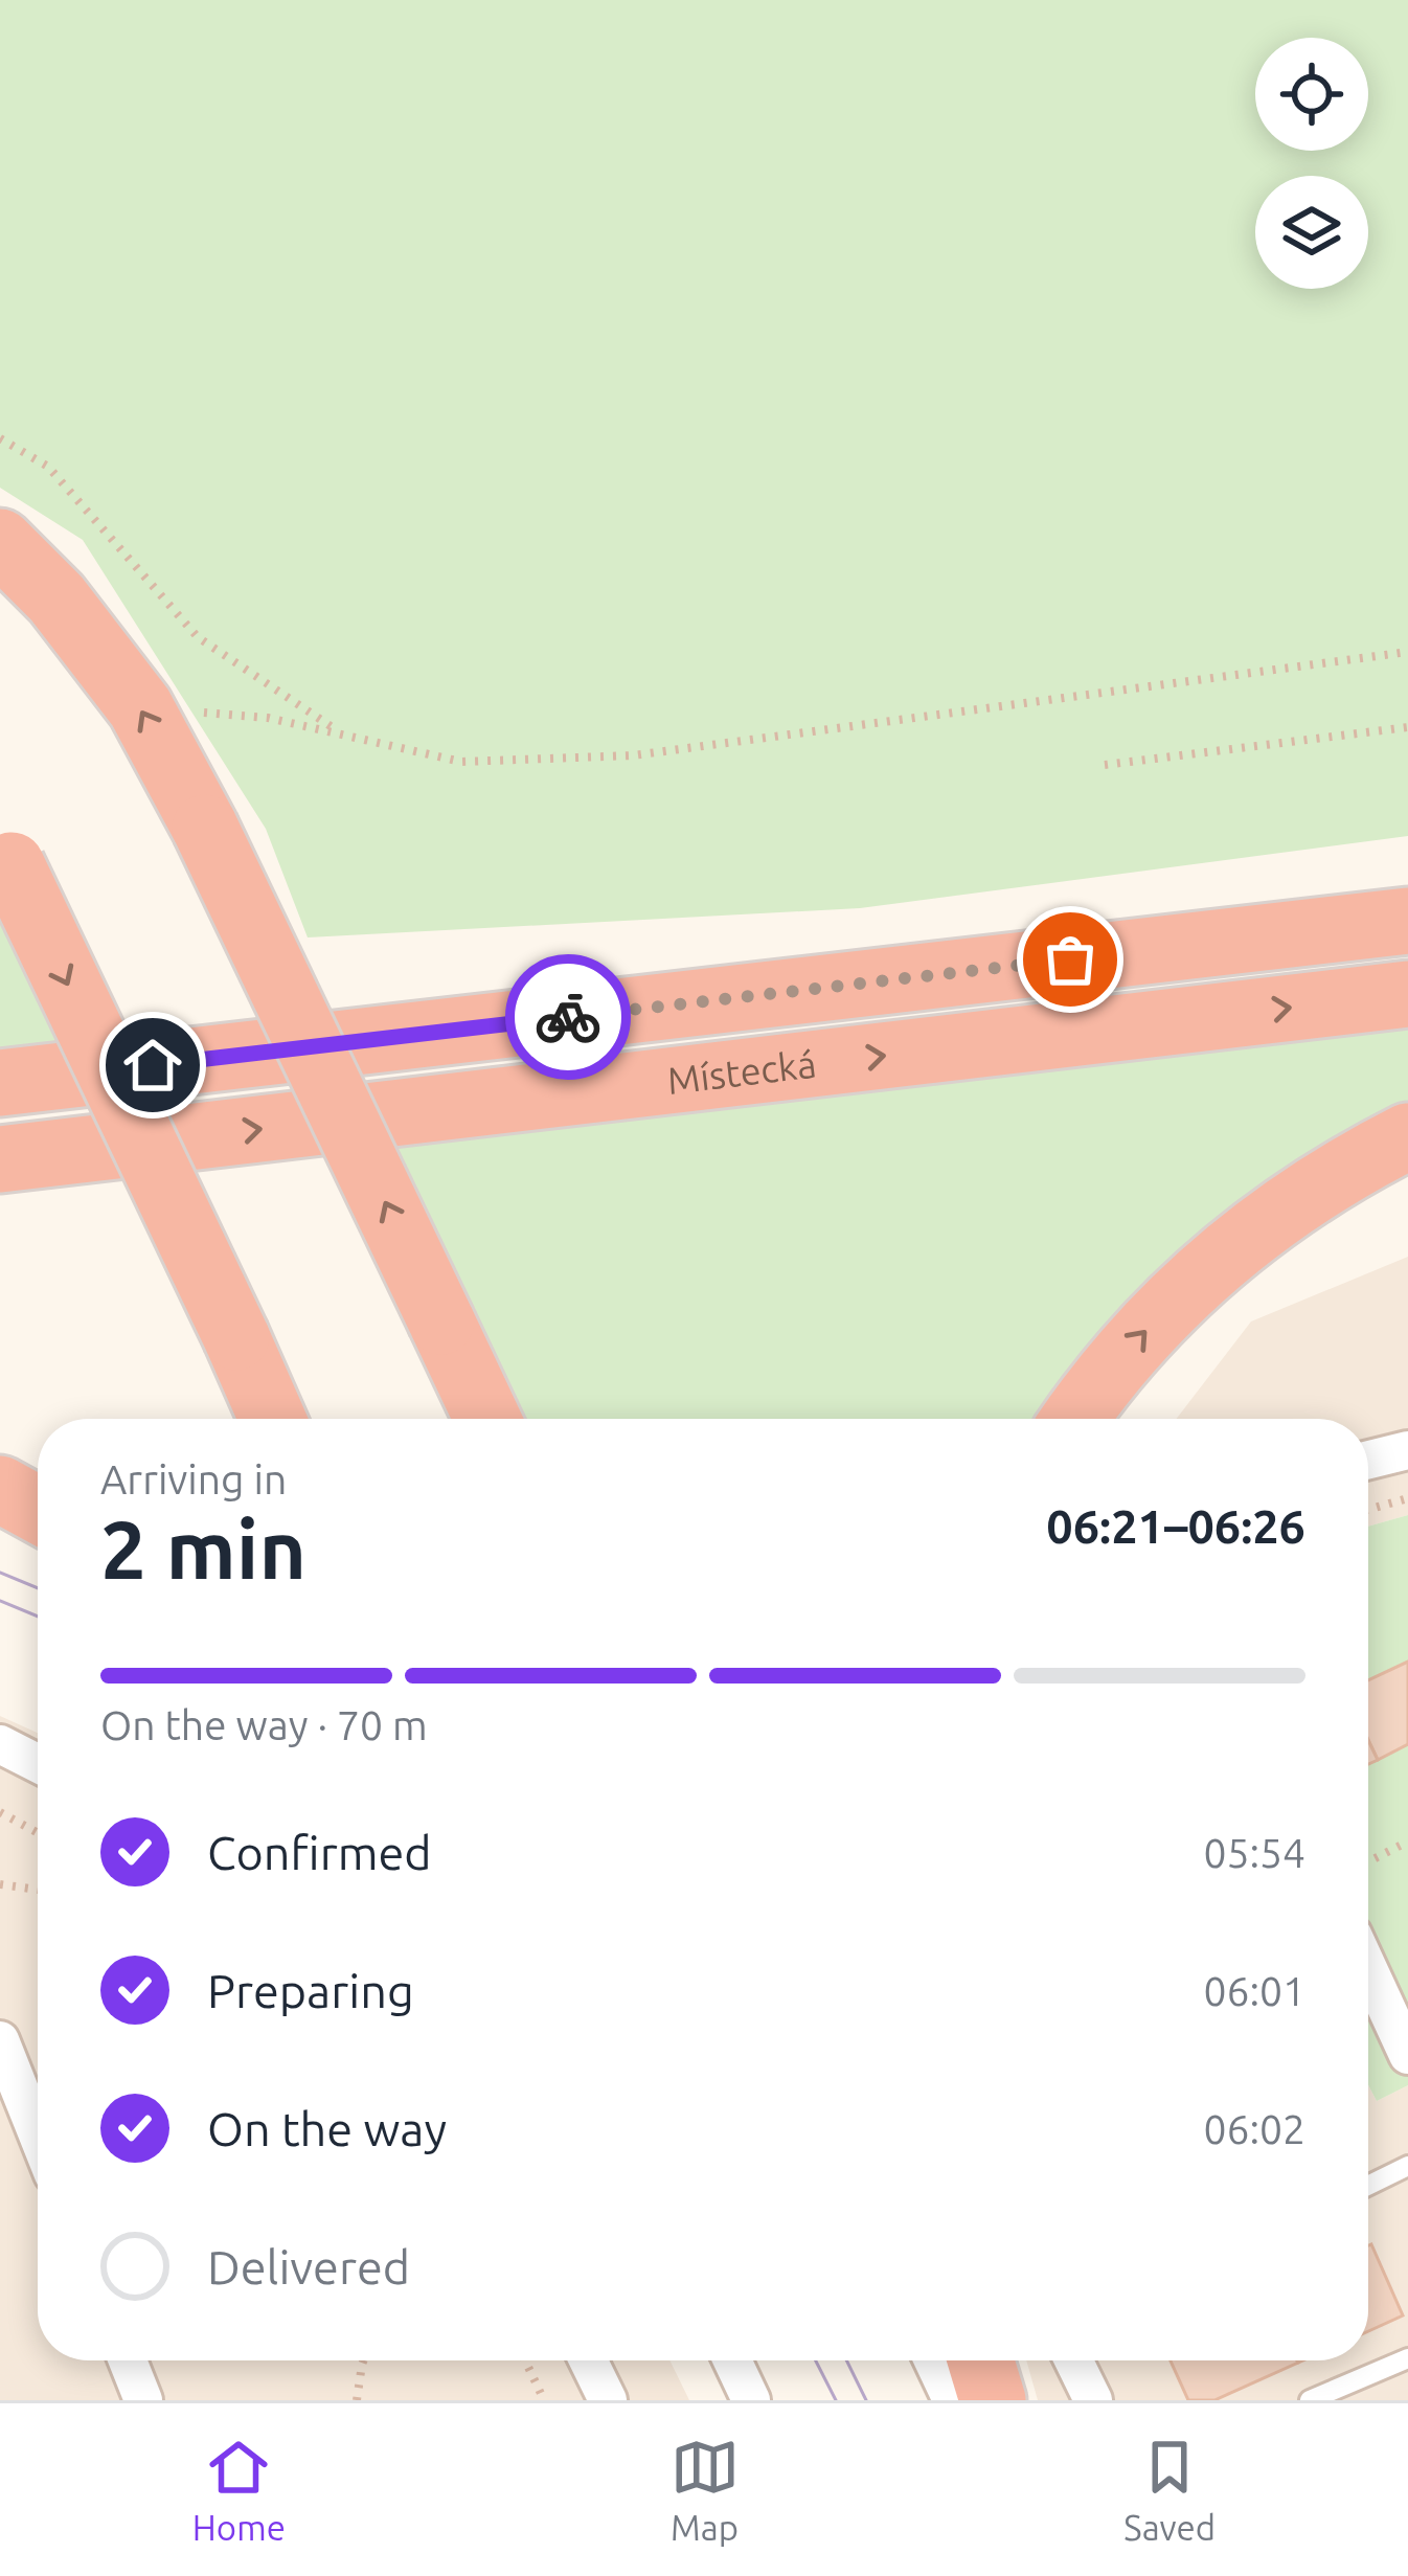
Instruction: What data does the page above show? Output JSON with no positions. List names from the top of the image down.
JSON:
{
  "streets": {
    "highway": ["Místecká"]
  },
  "page": {
    "heading": ["2 min", "Arriving in", "06:21–06:26"],
    "bar": "On the way · 70 m",
    "list": [
      ["Confirmed", "05:54"],
      ["Preparing", "06:01"],
      ["On the way", "06:02"],
      "Delivered"
    ],
    "tabs": ["Home", "Map", "Saved"]
  }
}
